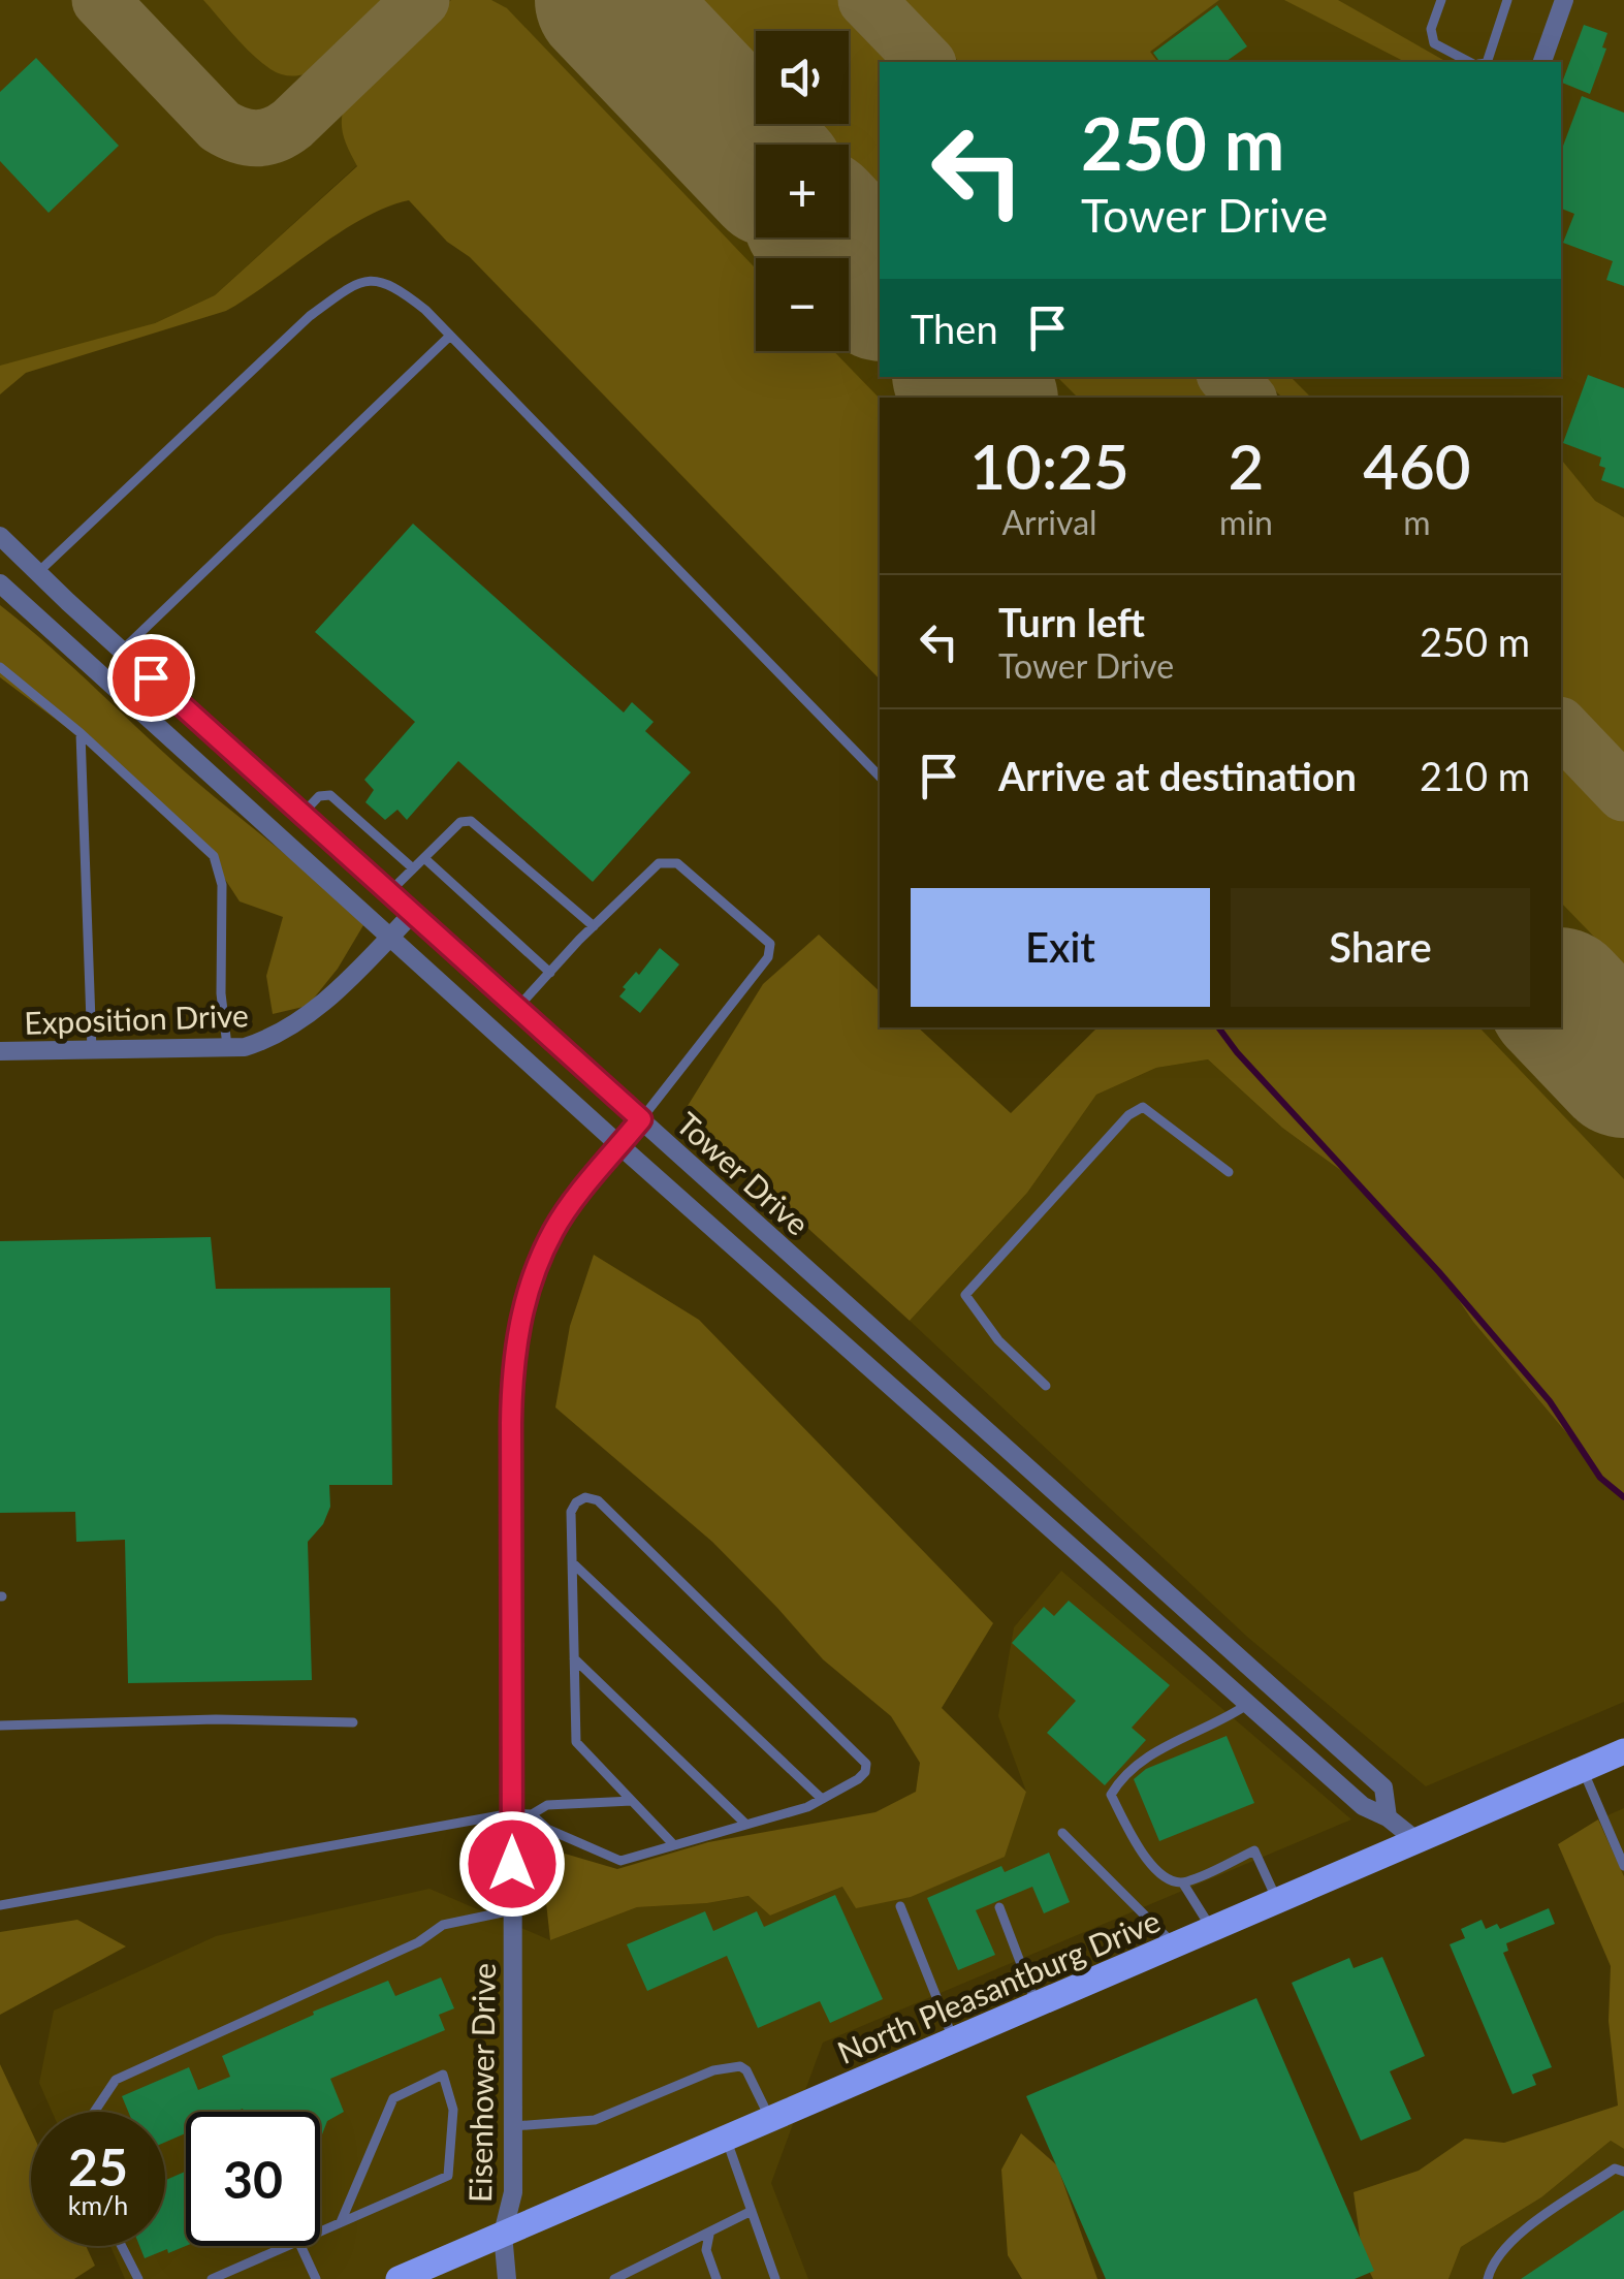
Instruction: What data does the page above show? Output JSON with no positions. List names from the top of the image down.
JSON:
{
  "streets": {
    "main road": ["North Pleasantburg Drive"],
    "street": ["Exposition Drive", "Tower Drive", "Eisenhower Drive"]
  },
  "crossings": [
    ["Exposition Drive", "Tower Drive"],
    ["Tower Drive", "North Pleasantburg Drive"],
    ["Tower Drive", "Eisenhower Drive"],
    ["North Pleasantburg Drive", "Eisenhower Drive"]
  ],
  "page": {
    "map_buttons": ["+", "−"],
    "turn": ["250 m", "Tower Drive"],
    "then": "Then",
    "eta": [
      "10:25",
      "Arrival",
      "2",
      "min",
      "460",
      "m"
    ],
    "list": [
      {
        "name": "Turn left",
        "note": "Tower Drive",
        "value": "250 m"
      },
      {
        "name": "Arrive at destination",
        "value": "210 m"
      }
    ],
    "buttons": ["Exit", "Share"],
    "speed": "25 km/h",
    "limit": "30"
  }
}
